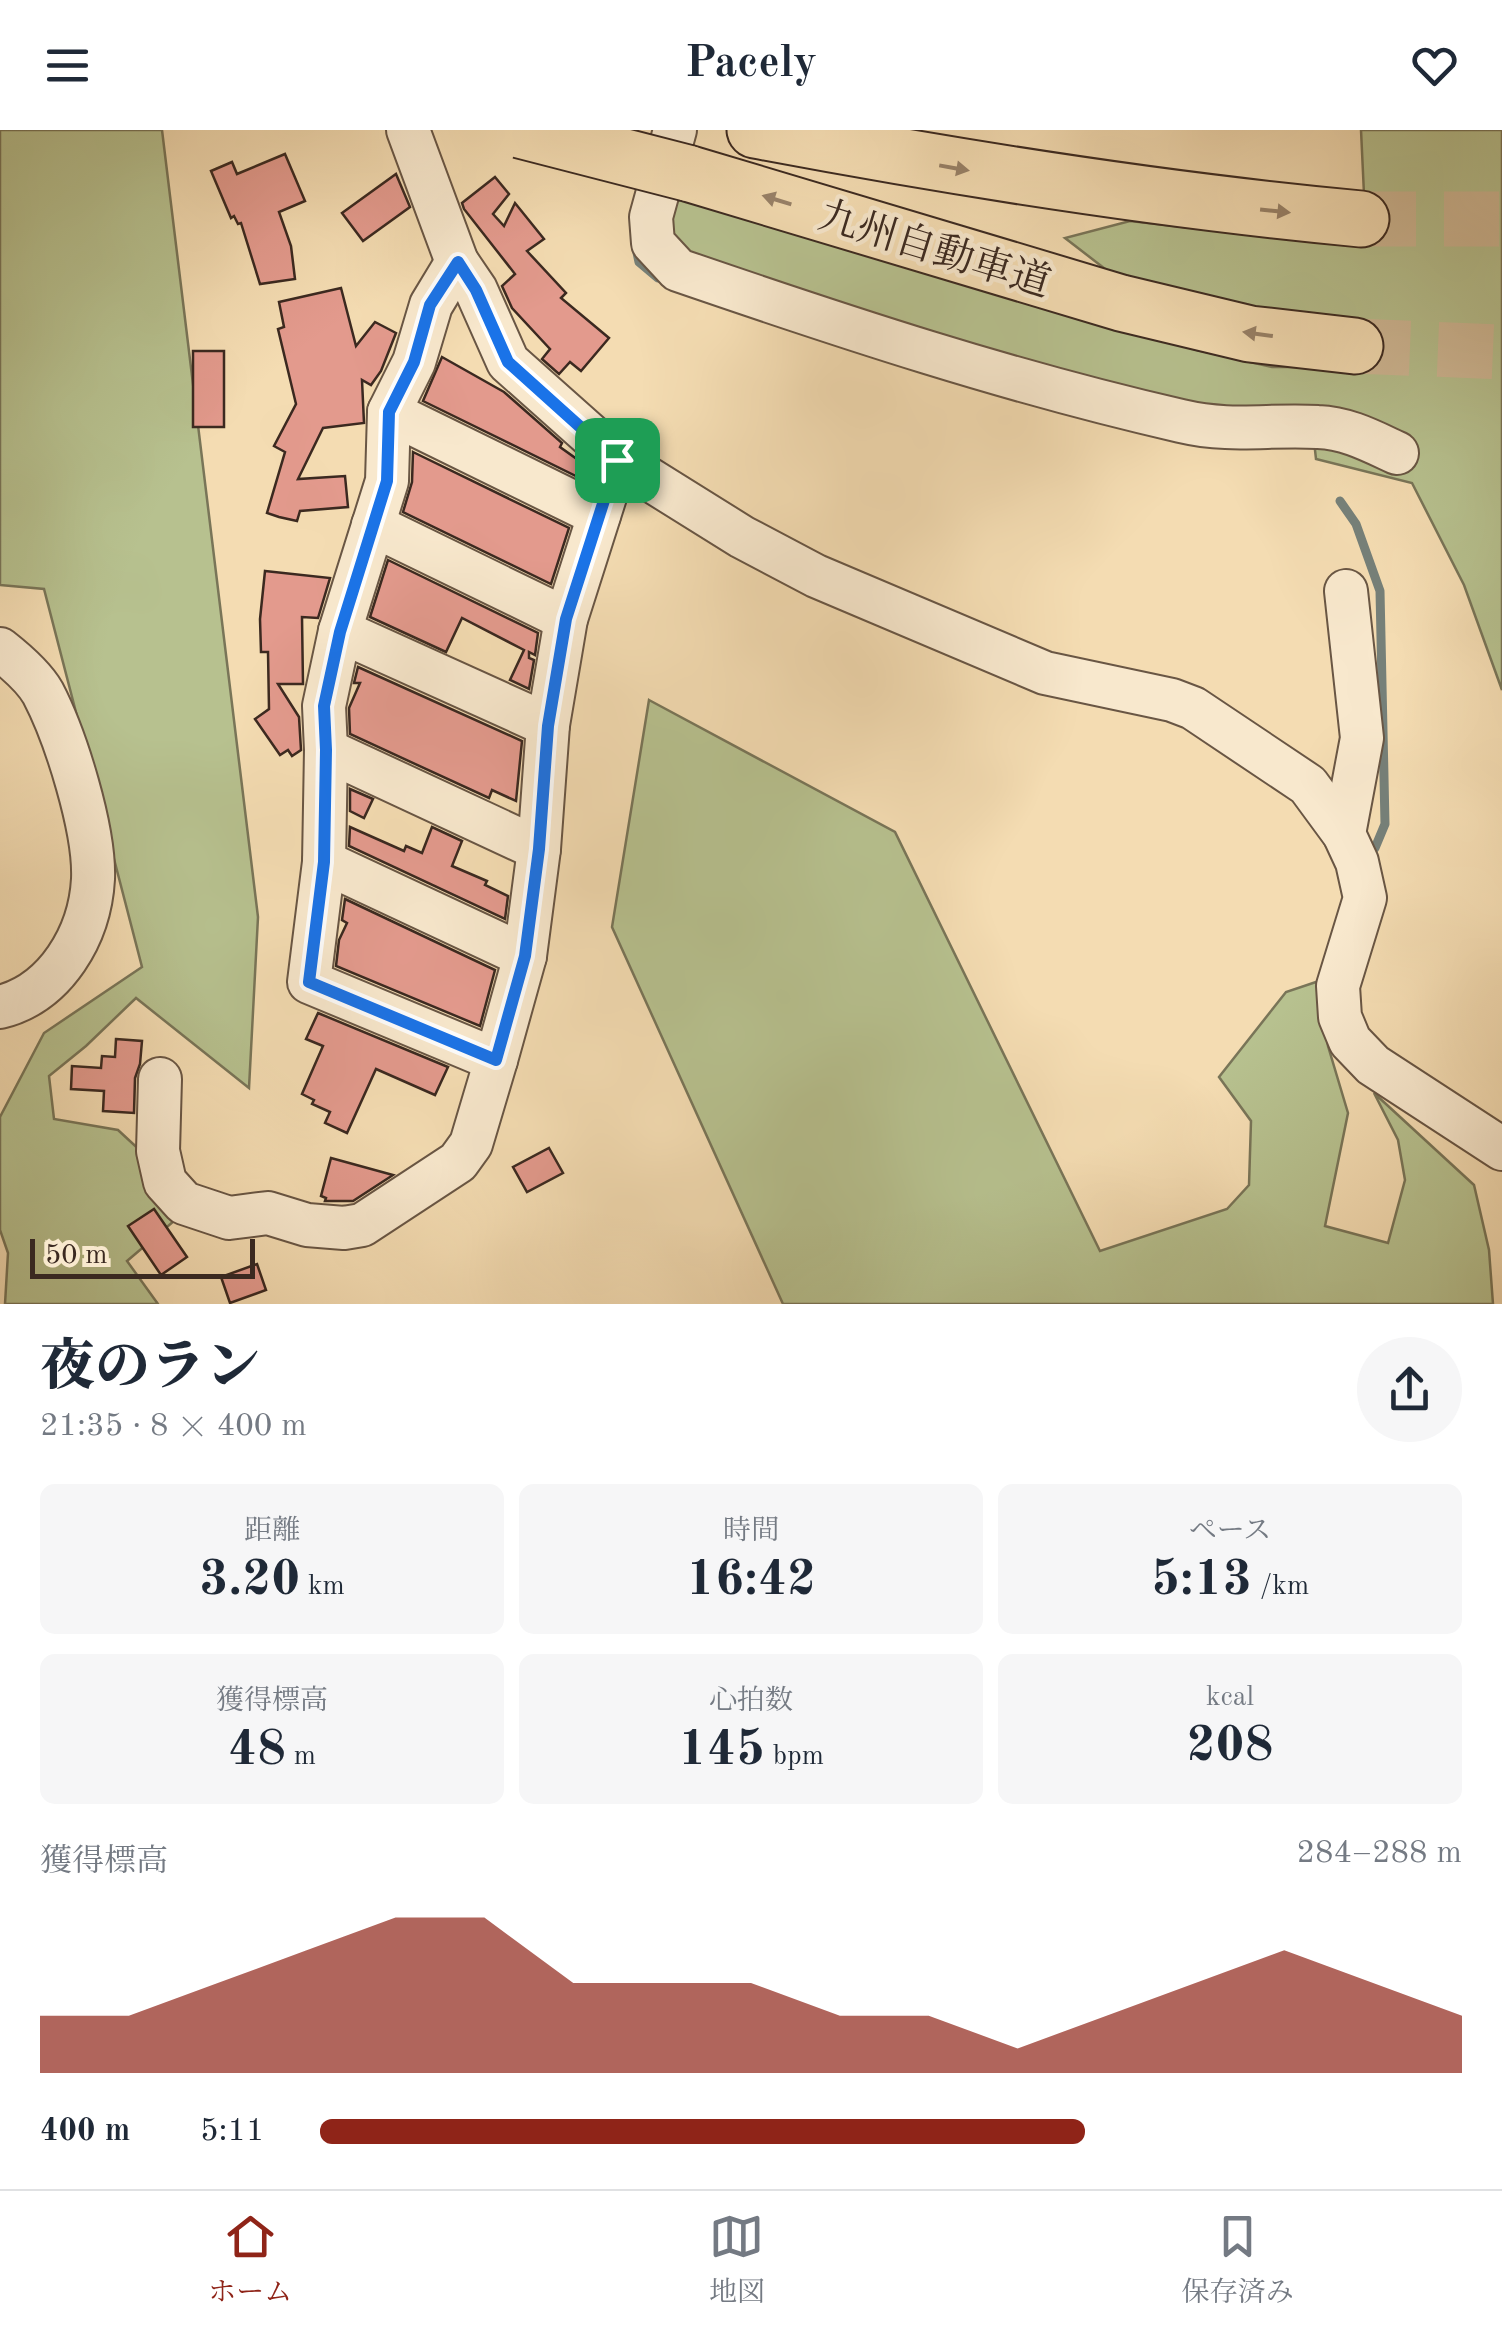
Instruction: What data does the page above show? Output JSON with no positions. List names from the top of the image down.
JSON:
{
  "streets": {
    "highway": ["九州自動車道"]
  },
  "scale_bar": "50 m",
  "page": {
    "header": "Pacely",
    "scale": "50 m",
    "heading": ["夜のラン", "21:35 · 8 × 400 m"],
    "stats": [
      ["距離", "3.20 km"],
      ["時間", "16:42"],
      ["ペース", "5:13 /km"],
      ["獲得標高", "48 m"],
      ["心拍数", "145 bpm"],
      ["kcal", "208"]
    ],
    "chart": ["獲得標高", "284–288 m"],
    "list": [
      {
        "name": "400 m",
        "note": "5:11"
      }
    ],
    "tabs": ["ホーム", "地図", "保存済み"]
  }
}
